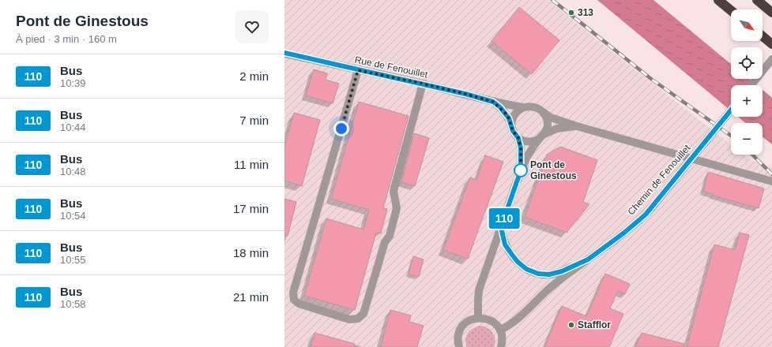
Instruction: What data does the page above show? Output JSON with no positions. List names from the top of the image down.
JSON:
{
  "streets": {
    "street": ["Rue de Fenouillet", "Chemin de Fenouillet"]
  },
  "crossings": [
    ["Rue de Fenouillet", "Chemin de Fenouillet"]
  ],
  "places": ["313", "Pont de Ginestous", "Stafflor"],
  "lines": ["bus line 110"],
  "north": "bottom right",
  "page": {
    "heading": ["Pont de Ginestous", "À pied · 3 min · 160 m"],
    "on_map": "110",
    "map_buttons": ["+", "−"],
    "list": [
      {
        "mark": "110",
        "name": "Bus",
        "note": "10:39",
        "value": "2 min"
      },
      {
        "mark": "110",
        "name": "Bus",
        "note": "10:44",
        "value": "7 min"
      },
      {
        "mark": "110",
        "name": "Bus",
        "note": "10:48",
        "value": "11 min"
      },
      {
        "mark": "110",
        "name": "Bus",
        "note": "10:54",
        "value": "17 min"
      },
      {
        "mark": "110",
        "name": "Bus",
        "note": "10:55",
        "value": "18 min"
      },
      {
        "mark": "110",
        "name": "Bus",
        "note": "10:58",
        "value": "21 min"
      }
    ]
  }
}
